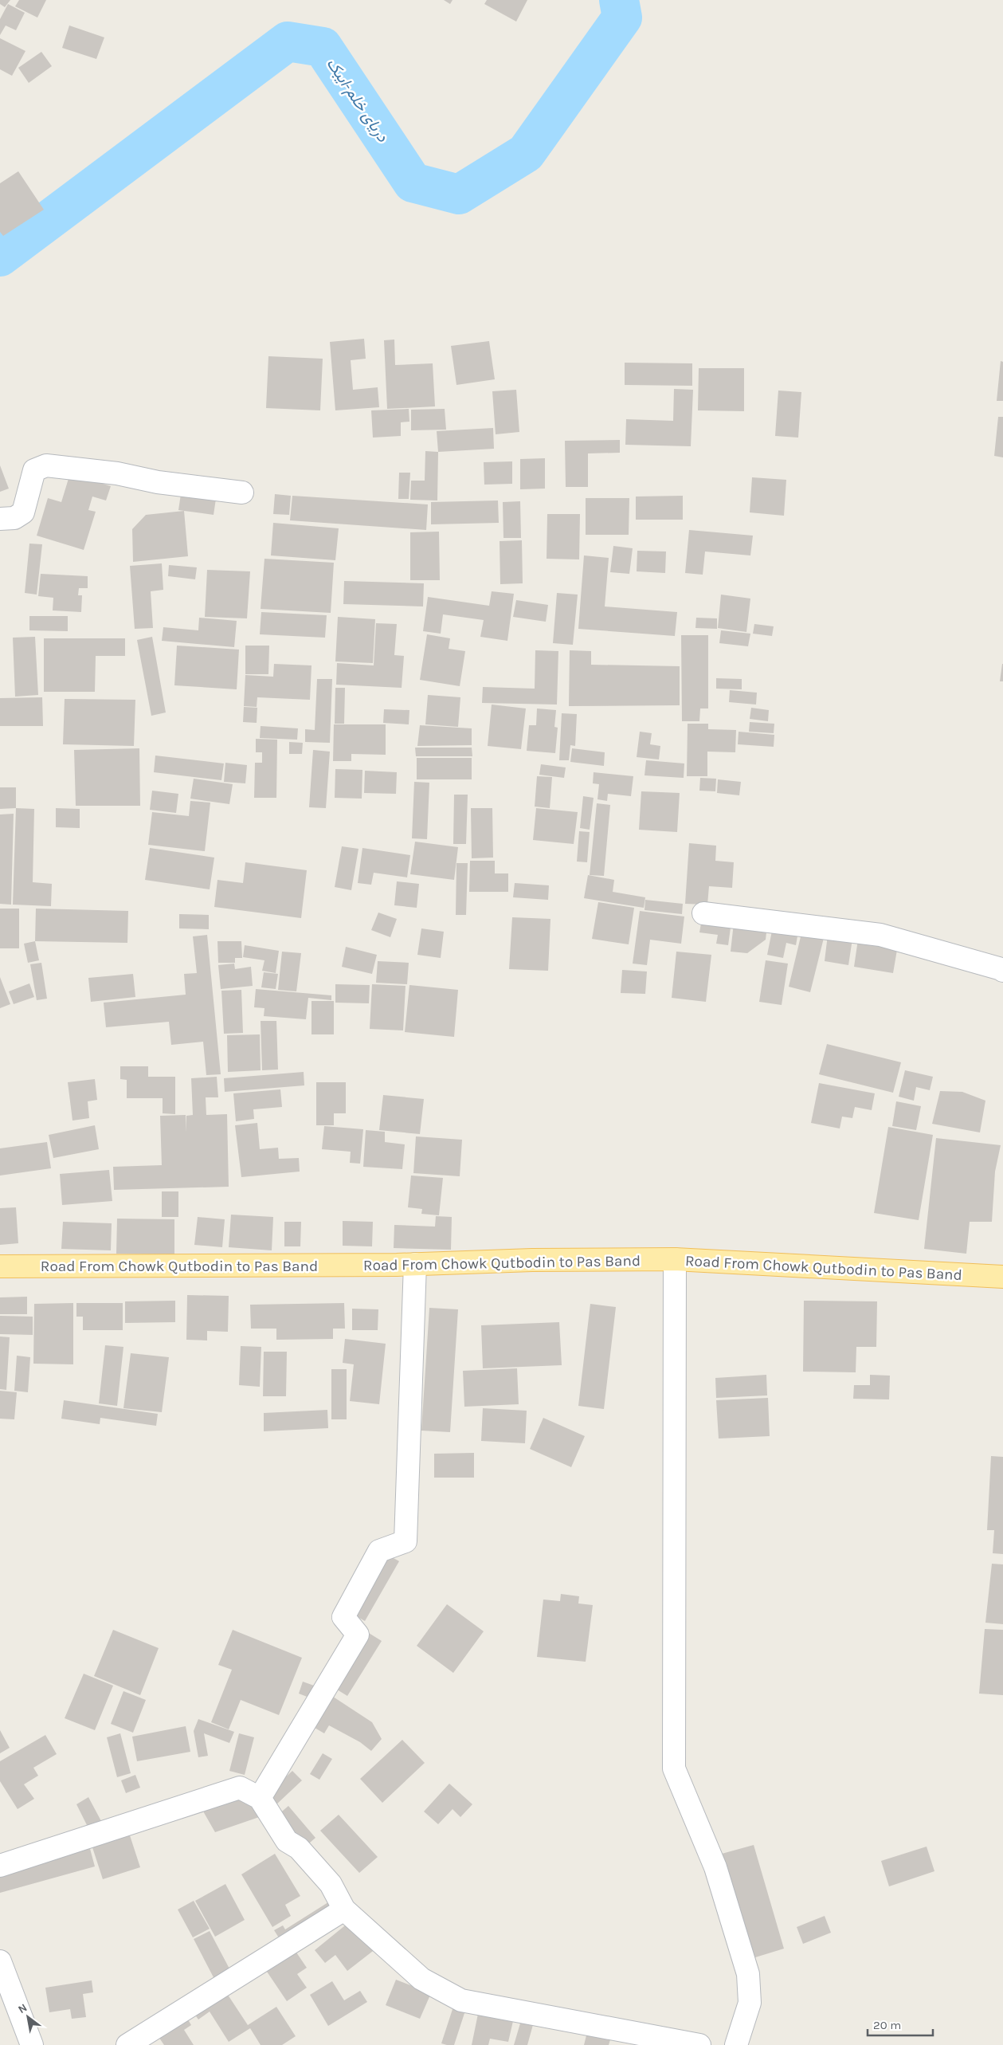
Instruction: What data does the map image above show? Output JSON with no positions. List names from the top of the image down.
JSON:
{
  "streets": {
    "main road": ["Road From Chowk Qutbodin to Pas Band"]
  },
  "water": ["دریای خلم-ایبک"],
  "scale_bar": "20 m",
  "north": "top left"
}
